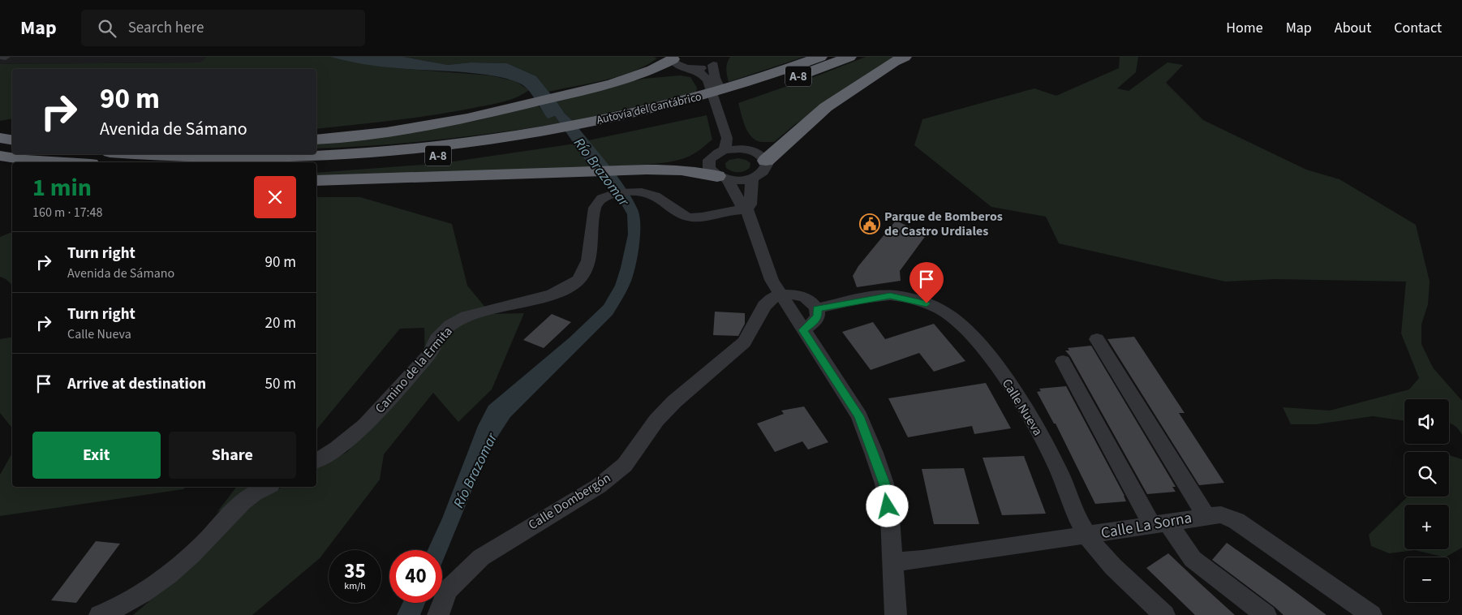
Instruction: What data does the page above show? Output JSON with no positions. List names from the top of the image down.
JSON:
{
  "streets": {
    "highway": ["A-8", "Autovía del Cantábrico"],
    "street": [
      "Camino de la Ermita",
      "Calle Nueva",
      "Calle Dombergón",
      "Calle La Sorna"
    ]
  },
  "crossings": [
    ["Calle Nueva", "Calle La Sorna"]
  ],
  "water": ["Río Brazomar"],
  "places": {
    "public building": ["Parque de Bomberos de Castro Urdiales"]
  },
  "page": {
    "header": "Map",
    "search": "Search here",
    "nav": [
      "Home",
      "Map",
      "About",
      "Contact"
    ],
    "turn": ["90 m", "Avenida de Sámano"],
    "heading": ["1 min", "160 m · 17:48"],
    "list": [
      {
        "name": "Turn right",
        "note": "Avenida de Sámano",
        "value": "90 m"
      },
      {
        "name": "Turn right",
        "note": "Calle Nueva",
        "value": "20 m"
      },
      {
        "name": "Arrive at destination",
        "value": "50 m"
      }
    ],
    "map_buttons": ["+", "−"],
    "buttons": ["Exit", "Share"],
    "speed": "35 km/h",
    "limit": "40"
  }
}
